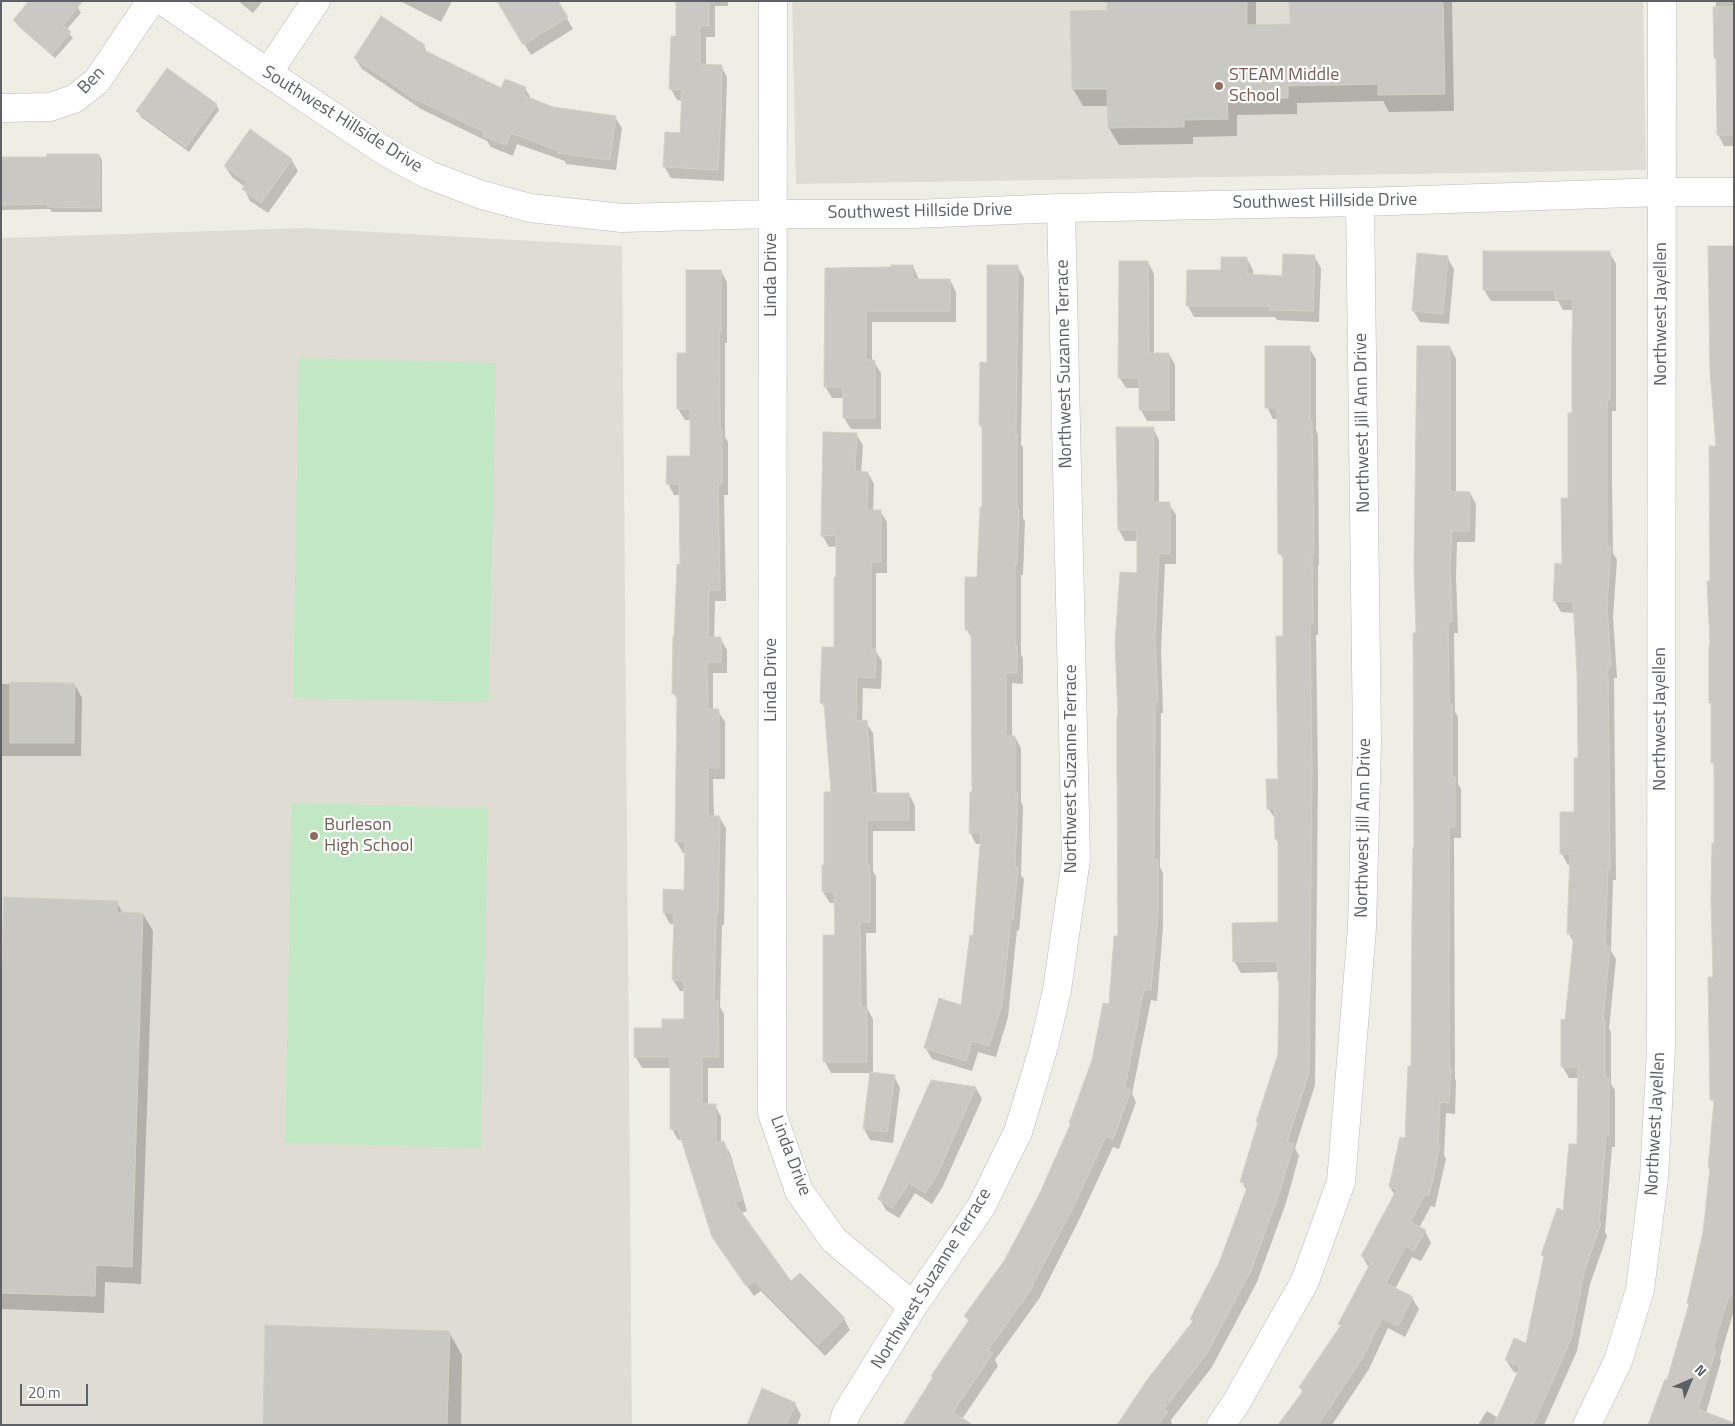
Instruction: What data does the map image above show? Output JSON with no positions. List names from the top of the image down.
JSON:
{
  "streets": {
    "street": [
      "Ben",
      "Southwest Hillside Drive",
      "Linda Drive",
      "Northwest Jayellen",
      "Northwest Suzanne Terrace",
      "Northwest Jill Ann Drive"
    ]
  },
  "crossings": [
    ["Southwest Hillside Drive", "Linda Drive"],
    ["Southwest Hillside Drive", "Northwest Jayellen"],
    ["Southwest Hillside Drive", "Northwest Suzanne Terrace"],
    ["Southwest Hillside Drive", "Northwest Jill Ann Drive"],
    ["Linda Drive", "Northwest Suzanne Terrace"]
  ],
  "places": ["STEAM Middle School", "Burleson High School"],
  "scale_bar": "20 m",
  "north": "top right"
}
